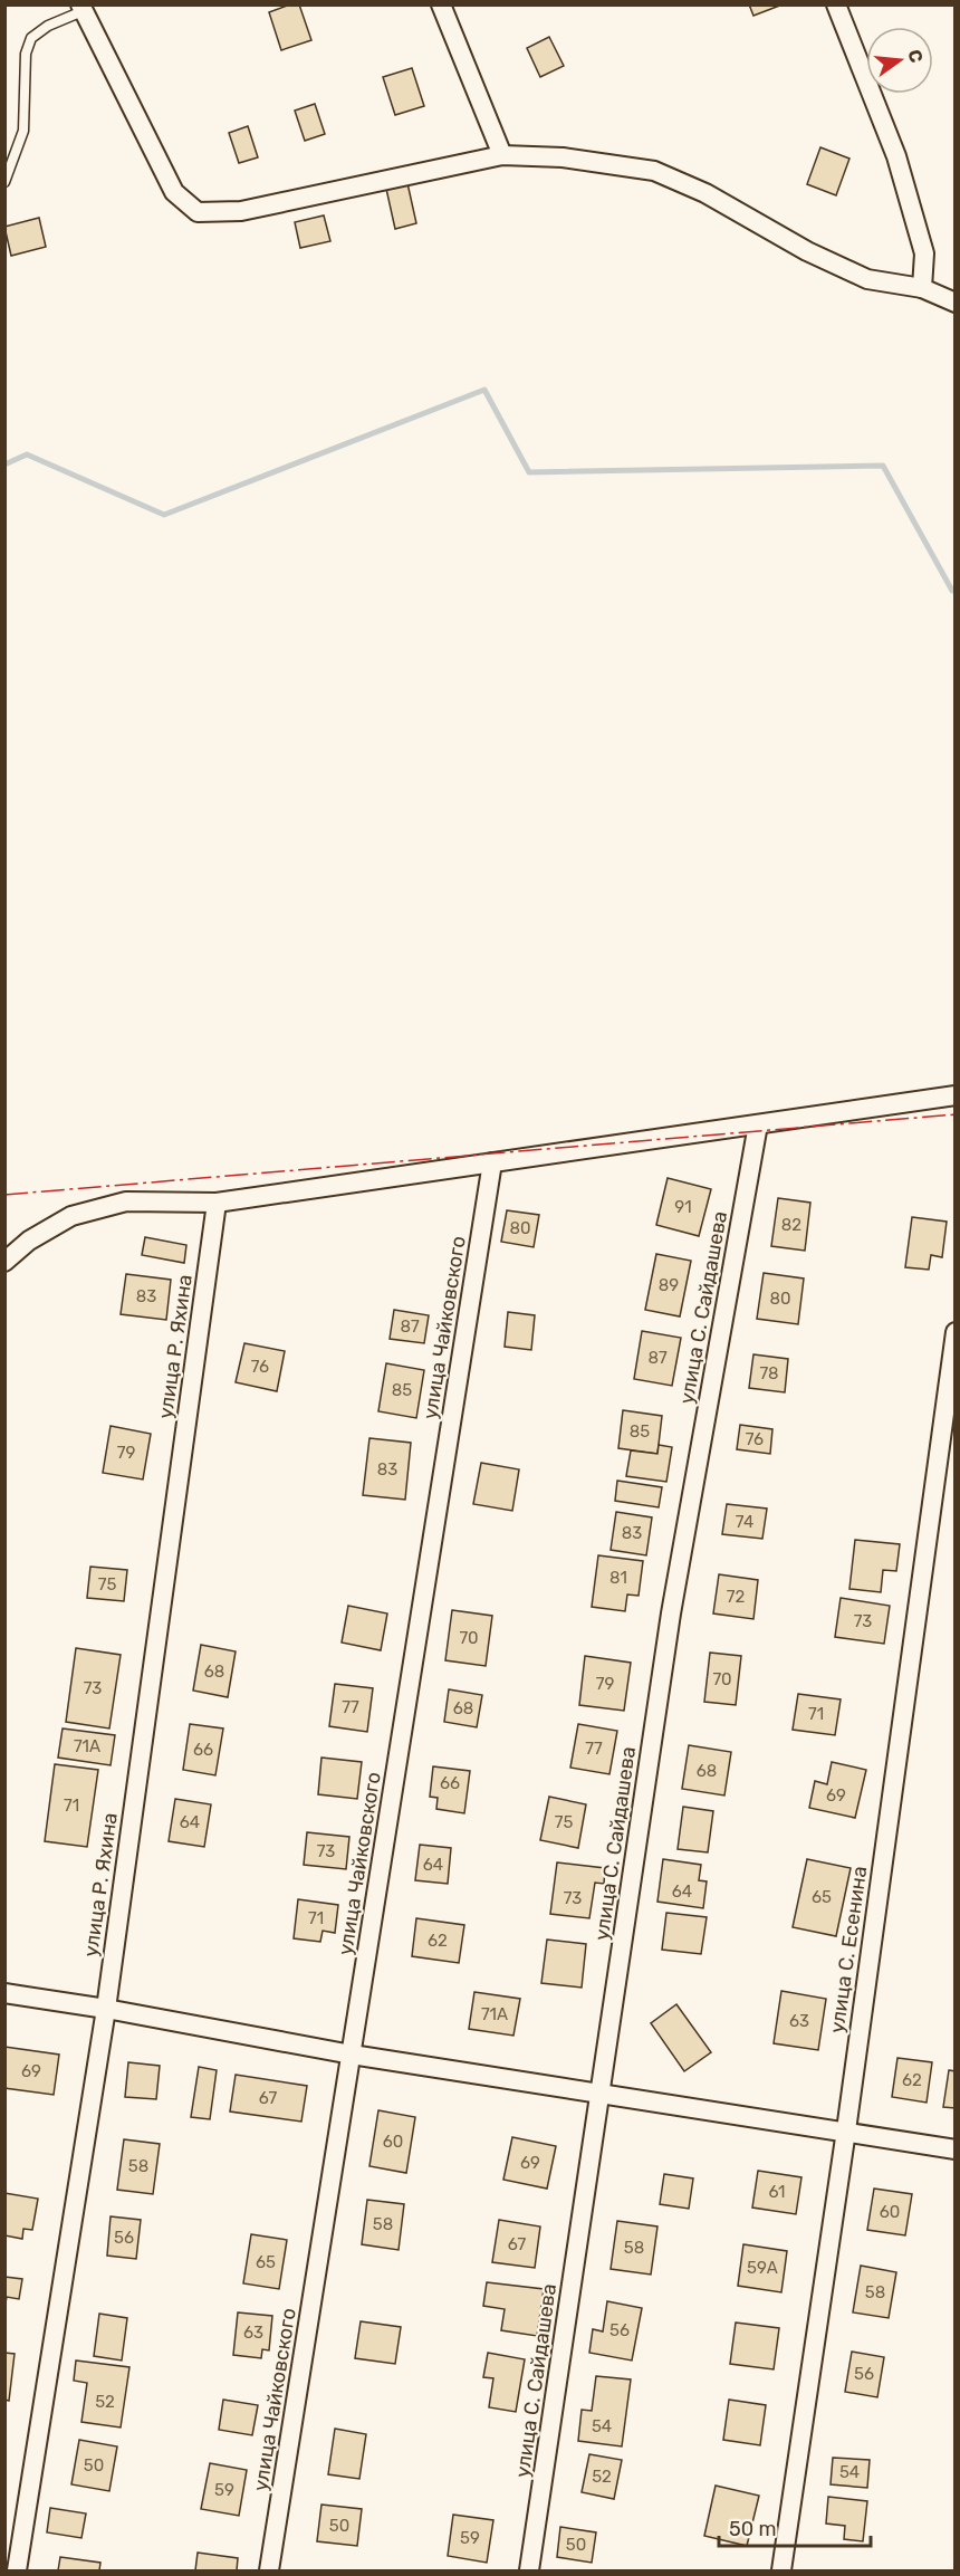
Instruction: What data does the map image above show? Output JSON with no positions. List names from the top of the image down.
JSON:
{
  "streets": {
    "street": [
      "улица С. Сайдашева",
      "улица Чайковского",
      "улица Р. Яхина",
      "улица С. Есенина"
    ]
  },
  "house_numbers": [
    "91",
    "82",
    "80",
    "89",
    "83",
    "80",
    "87",
    "87",
    "76",
    "78",
    "85",
    "85",
    "76",
    "79",
    "83",
    "74",
    "83",
    "81",
    "75",
    "72",
    "73",
    "70",
    "68",
    "70",
    "79",
    "73",
    "77",
    "68",
    "71",
    "71А",
    "77",
    "66",
    "68",
    "66",
    "69",
    "71",
    "64",
    "75",
    "73",
    "64",
    "64",
    "65",
    "73",
    "71",
    "62",
    "71А",
    "63",
    "69",
    "62",
    "67",
    "60",
    "69",
    "58",
    "61",
    "60",
    "58",
    "56",
    "67",
    "58",
    "65",
    "59А",
    "58",
    "56",
    "63",
    "56",
    "52",
    "54",
    "50",
    "54",
    "52",
    "59",
    "50",
    "59",
    "50"
  ],
  "scale_bar": "50 m",
  "north": "right"
}
